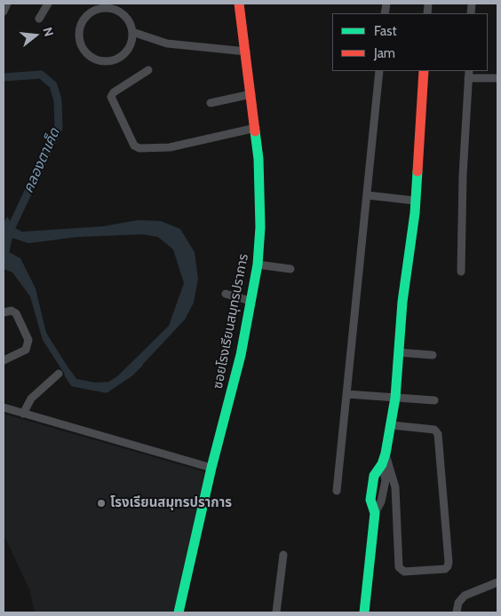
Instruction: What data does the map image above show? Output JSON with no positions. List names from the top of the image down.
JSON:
{
  "streets": {
    "street": ["ซอยโรงเรียนสมุทรปราการ"]
  },
  "water": ["คลองตาเค็ด"],
  "places": ["โรงเรียนสมุทรปราการ"],
  "legend": ["Fast", "Jam"],
  "north": "right"
}
